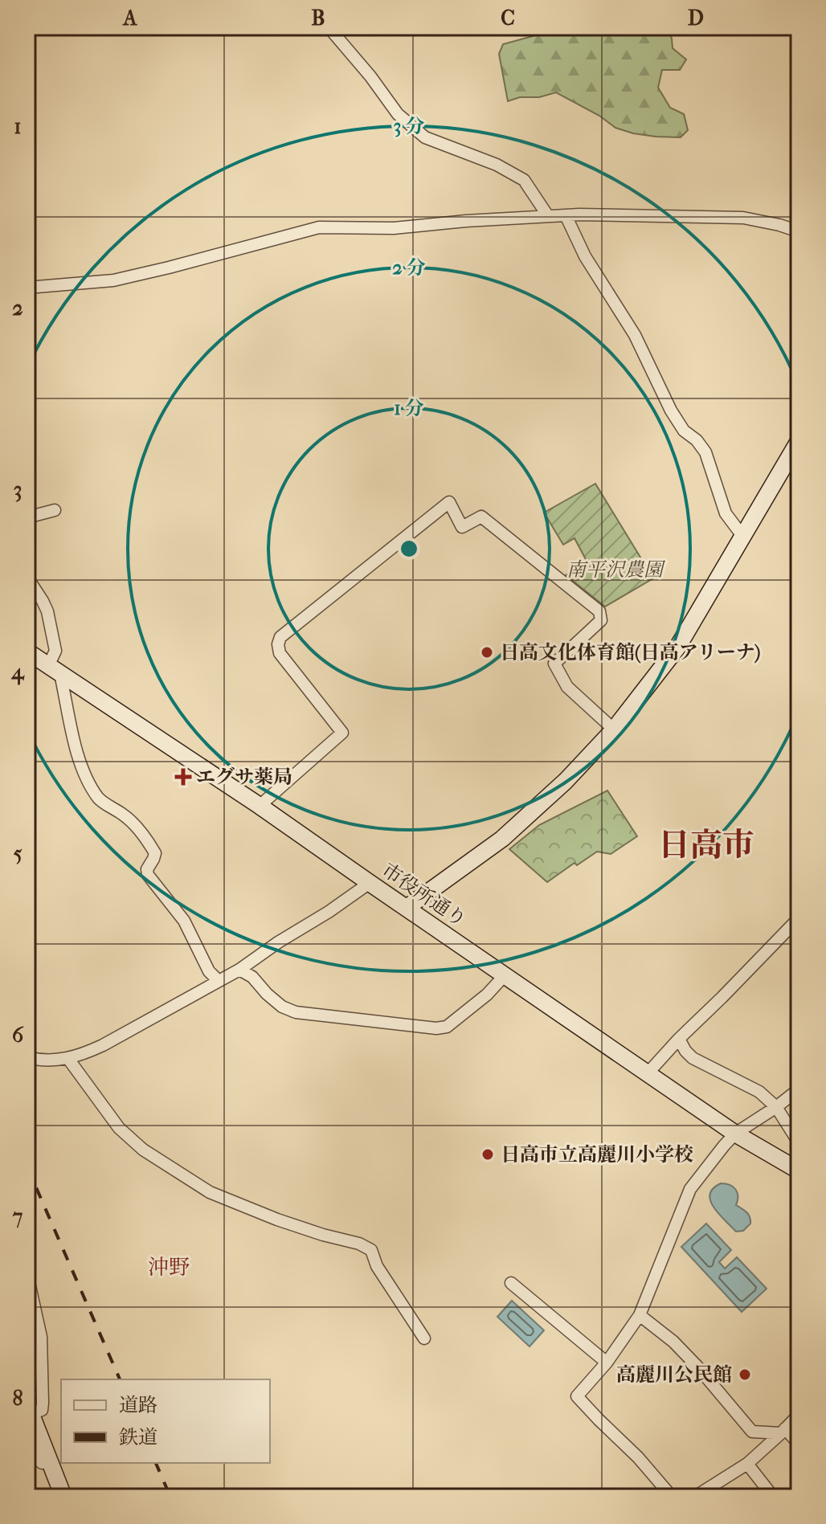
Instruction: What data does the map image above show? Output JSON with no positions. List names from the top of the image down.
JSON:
{
  "streets": {
    "street": ["市役所通り"]
  },
  "districts": ["日高市", "沖野"],
  "parks": ["南平沢農園"],
  "places": {
    "other": ["日高文化体育館(日高アリーナ)", "日高市立高麗川小学校", "高麗川公民館"],
    "health": ["エグサ薬局"]
  },
  "legend": ["道路", "鉄道"],
  "grid": {
    "columns": [
      "A",
      "B",
      "C",
      "D"
    ],
    "rows": [
      "1",
      "2",
      "3",
      "4",
      "5",
      "6",
      "7",
      "8"
    ]
  },
  "rings": ["3 分", "2 分", "1 分"]
}
